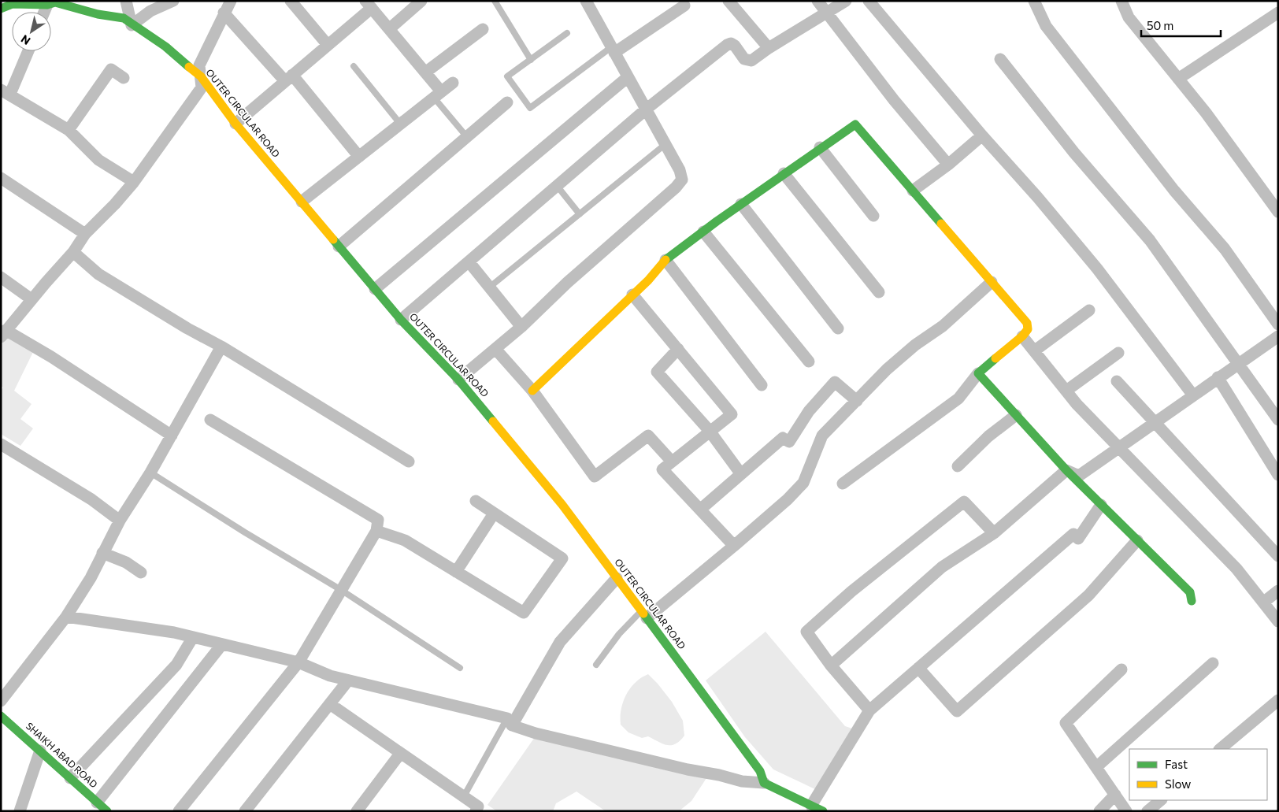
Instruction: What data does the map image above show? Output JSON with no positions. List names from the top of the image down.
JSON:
{
  "streets": {
    "main road": ["OUTER CIRCULAR ROAD", "SHAIKH ABAD ROAD"]
  },
  "legend": ["Fast", "Slow"],
  "scale_bar": "50 m",
  "north": "bottom left"
}
